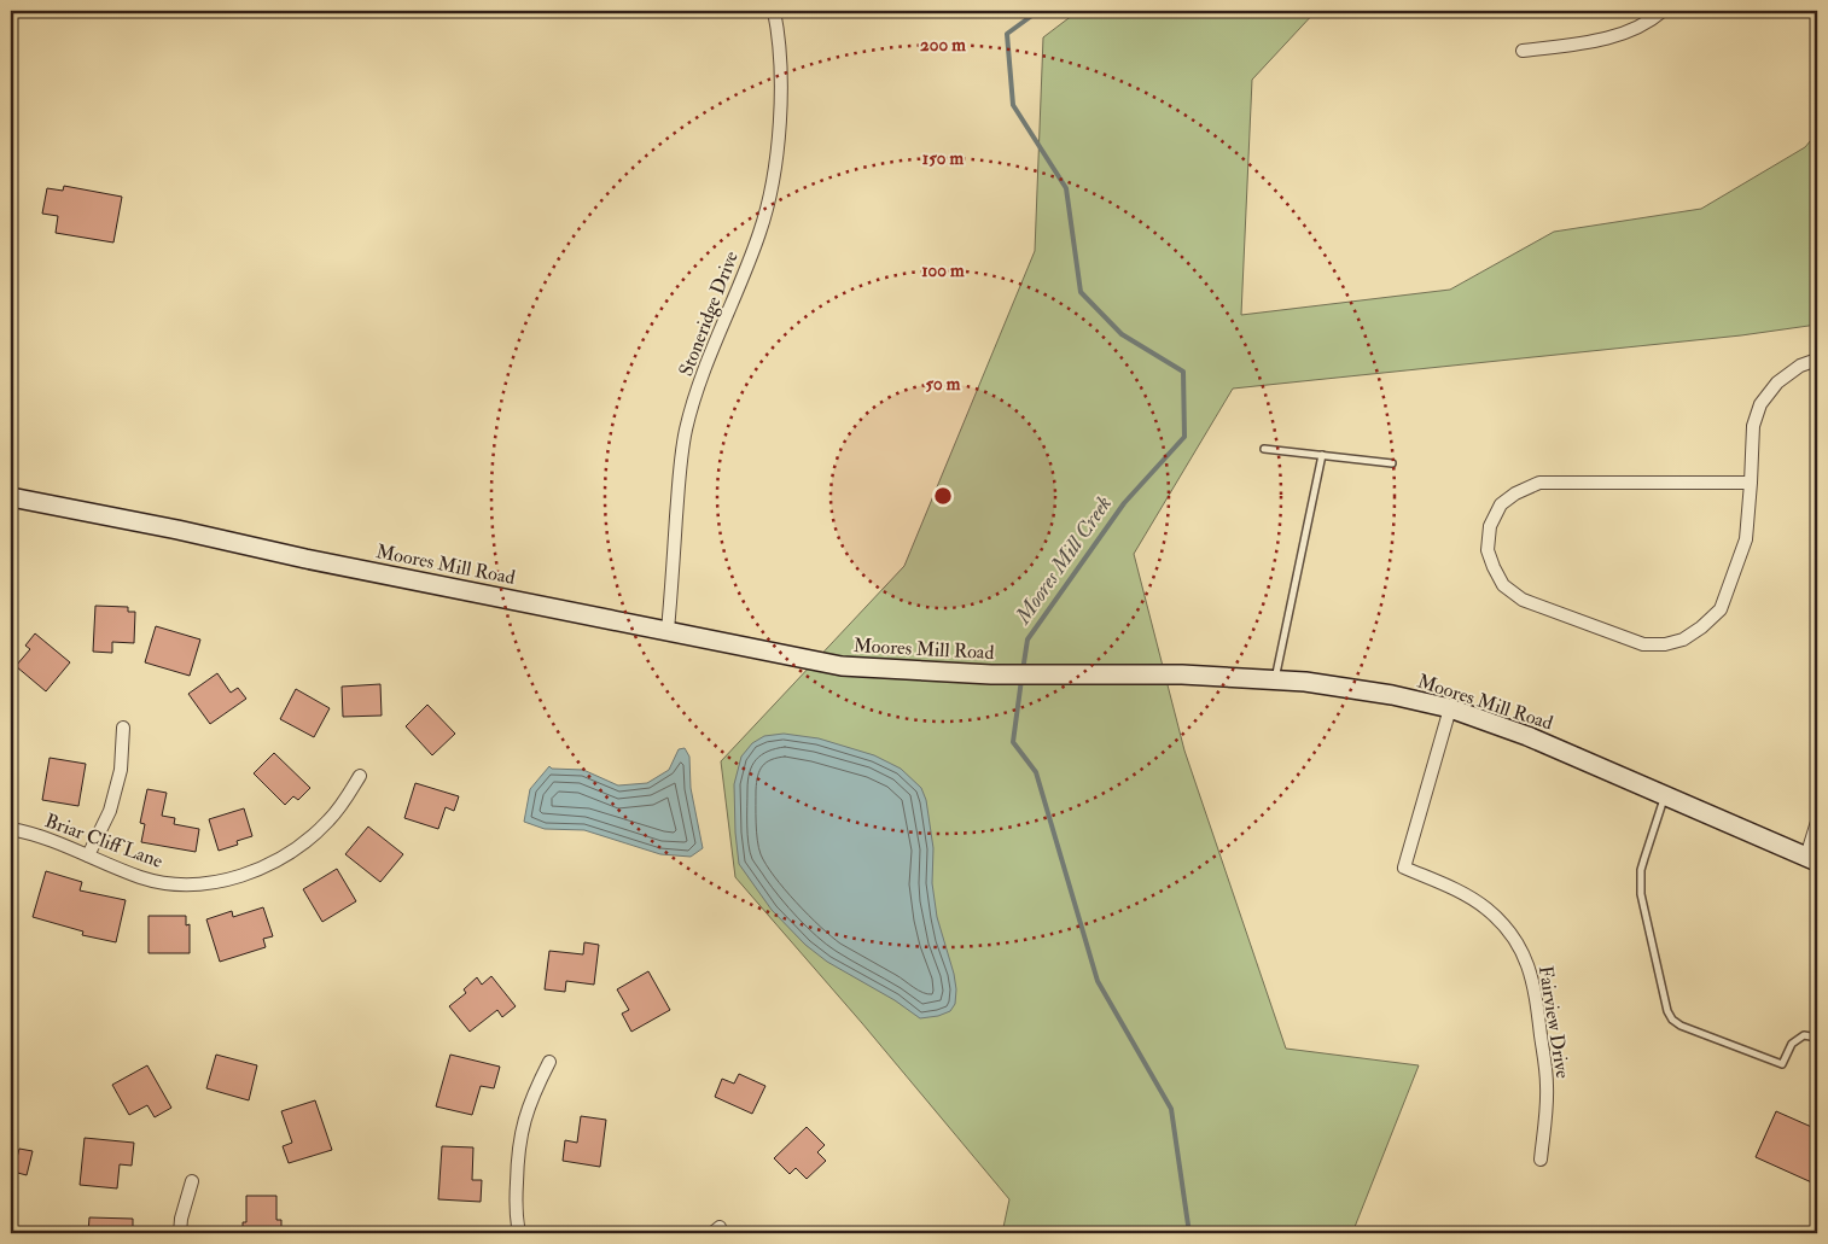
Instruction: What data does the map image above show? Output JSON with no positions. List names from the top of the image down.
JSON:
{
  "streets": {
    "street": [
      "Stoneridge Drive",
      "Moores Mill Road",
      "Briar Cliff Lane",
      "Fairview Drive"
    ]
  },
  "crossings": [
    ["Stoneridge Drive", "Moores Mill Road"],
    ["Moores Mill Road", "Fairview Drive"]
  ],
  "water": ["Moores Mill Creek"],
  "rings": [
    "200 m",
    "150 m",
    "100 m",
    "50 m"
  ]
}
